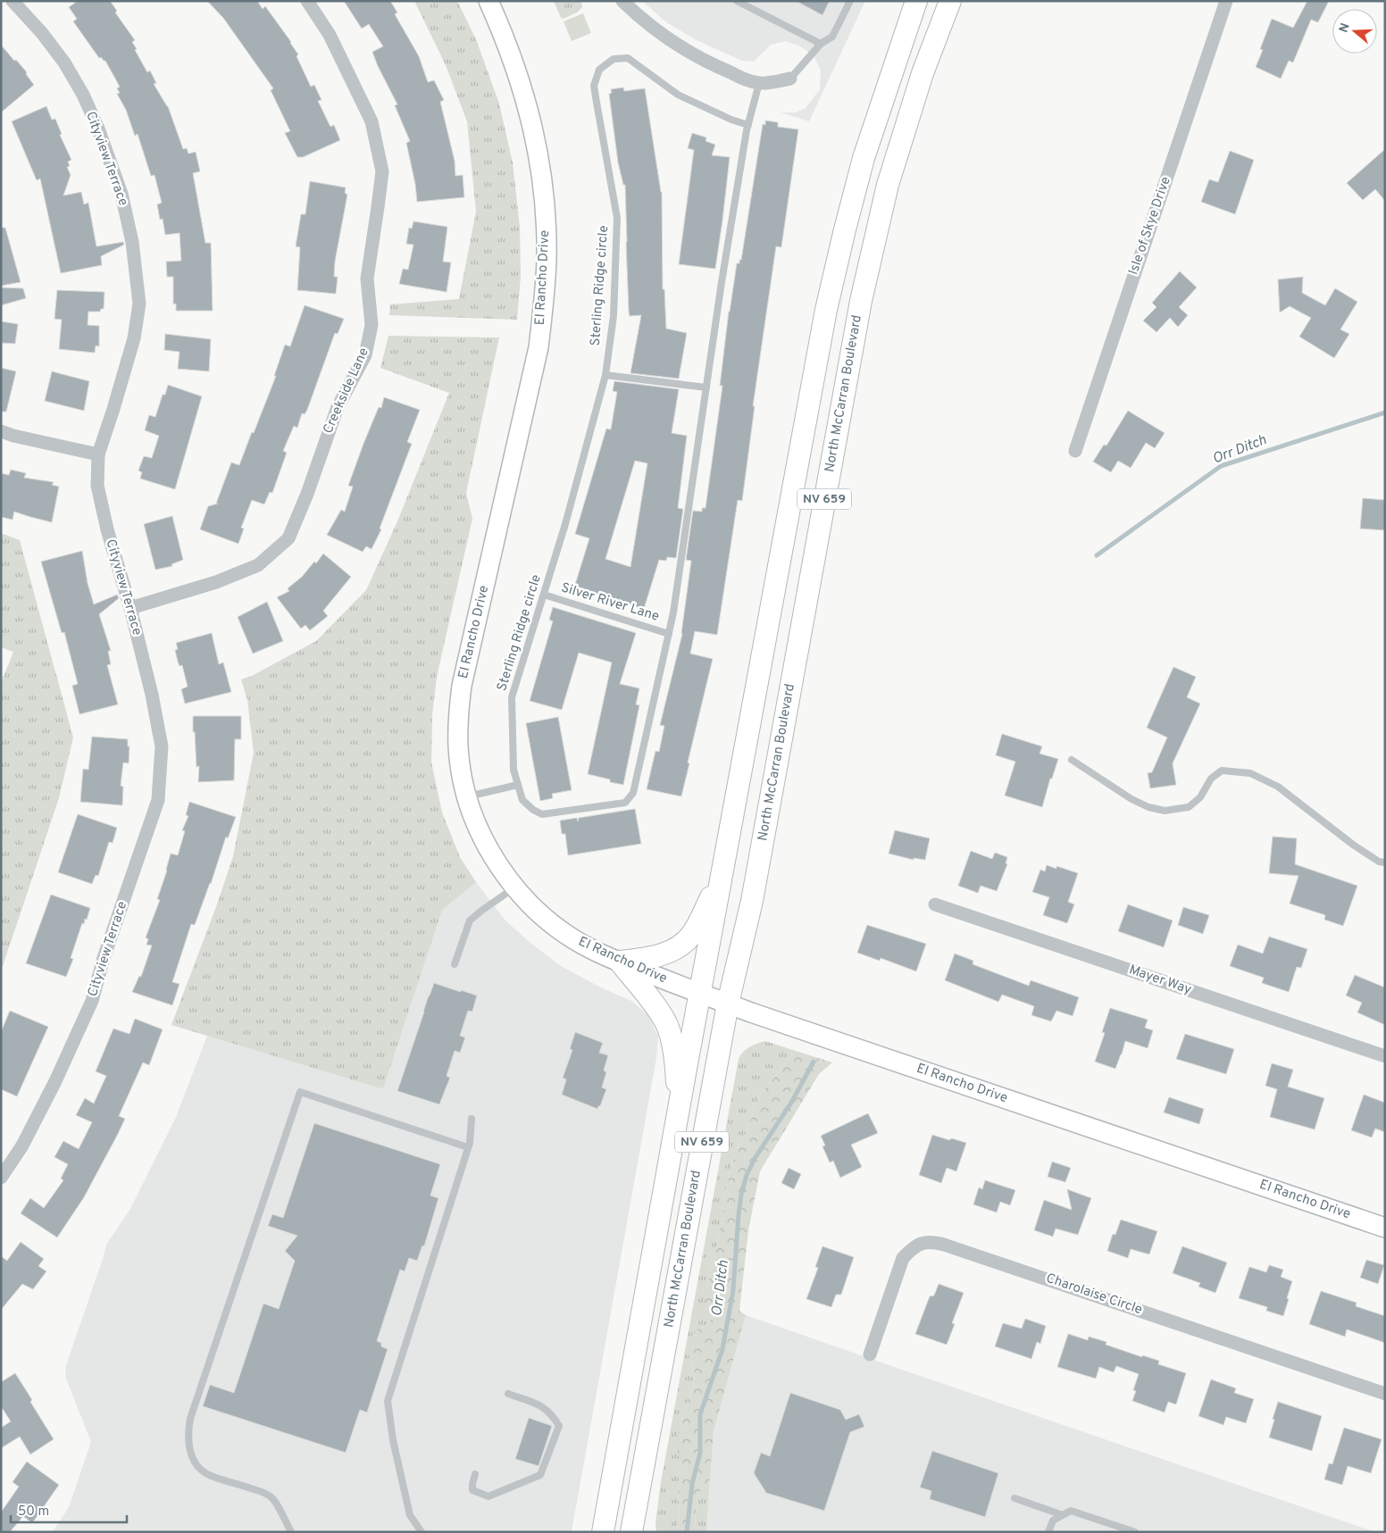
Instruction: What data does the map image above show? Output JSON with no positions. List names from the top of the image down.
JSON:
{
  "streets": {
    "main road": ["El Rancho Drive", "North McCarran Boulevard", "NV 659"],
    "street": [
      "Cityview Terrace",
      "Isle of Skye Drive",
      "Creekside Lane",
      "Mayer Way",
      "Charolaise Circle"
    ],
    "lane": ["Sterling Ridge circle", "Silver River Lane"]
  },
  "crossings": [
    ["Cityview Terrace", "Creekside Lane"],
    ["El Rancho Drive", "North McCarran Boulevard"],
    ["El Rancho Drive", "NV 659"],
    ["Sterling Ridge circle", "Silver River Lane"]
  ],
  "water": ["Orr Ditch"],
  "scale_bar": "50 m",
  "north": "left"
}
